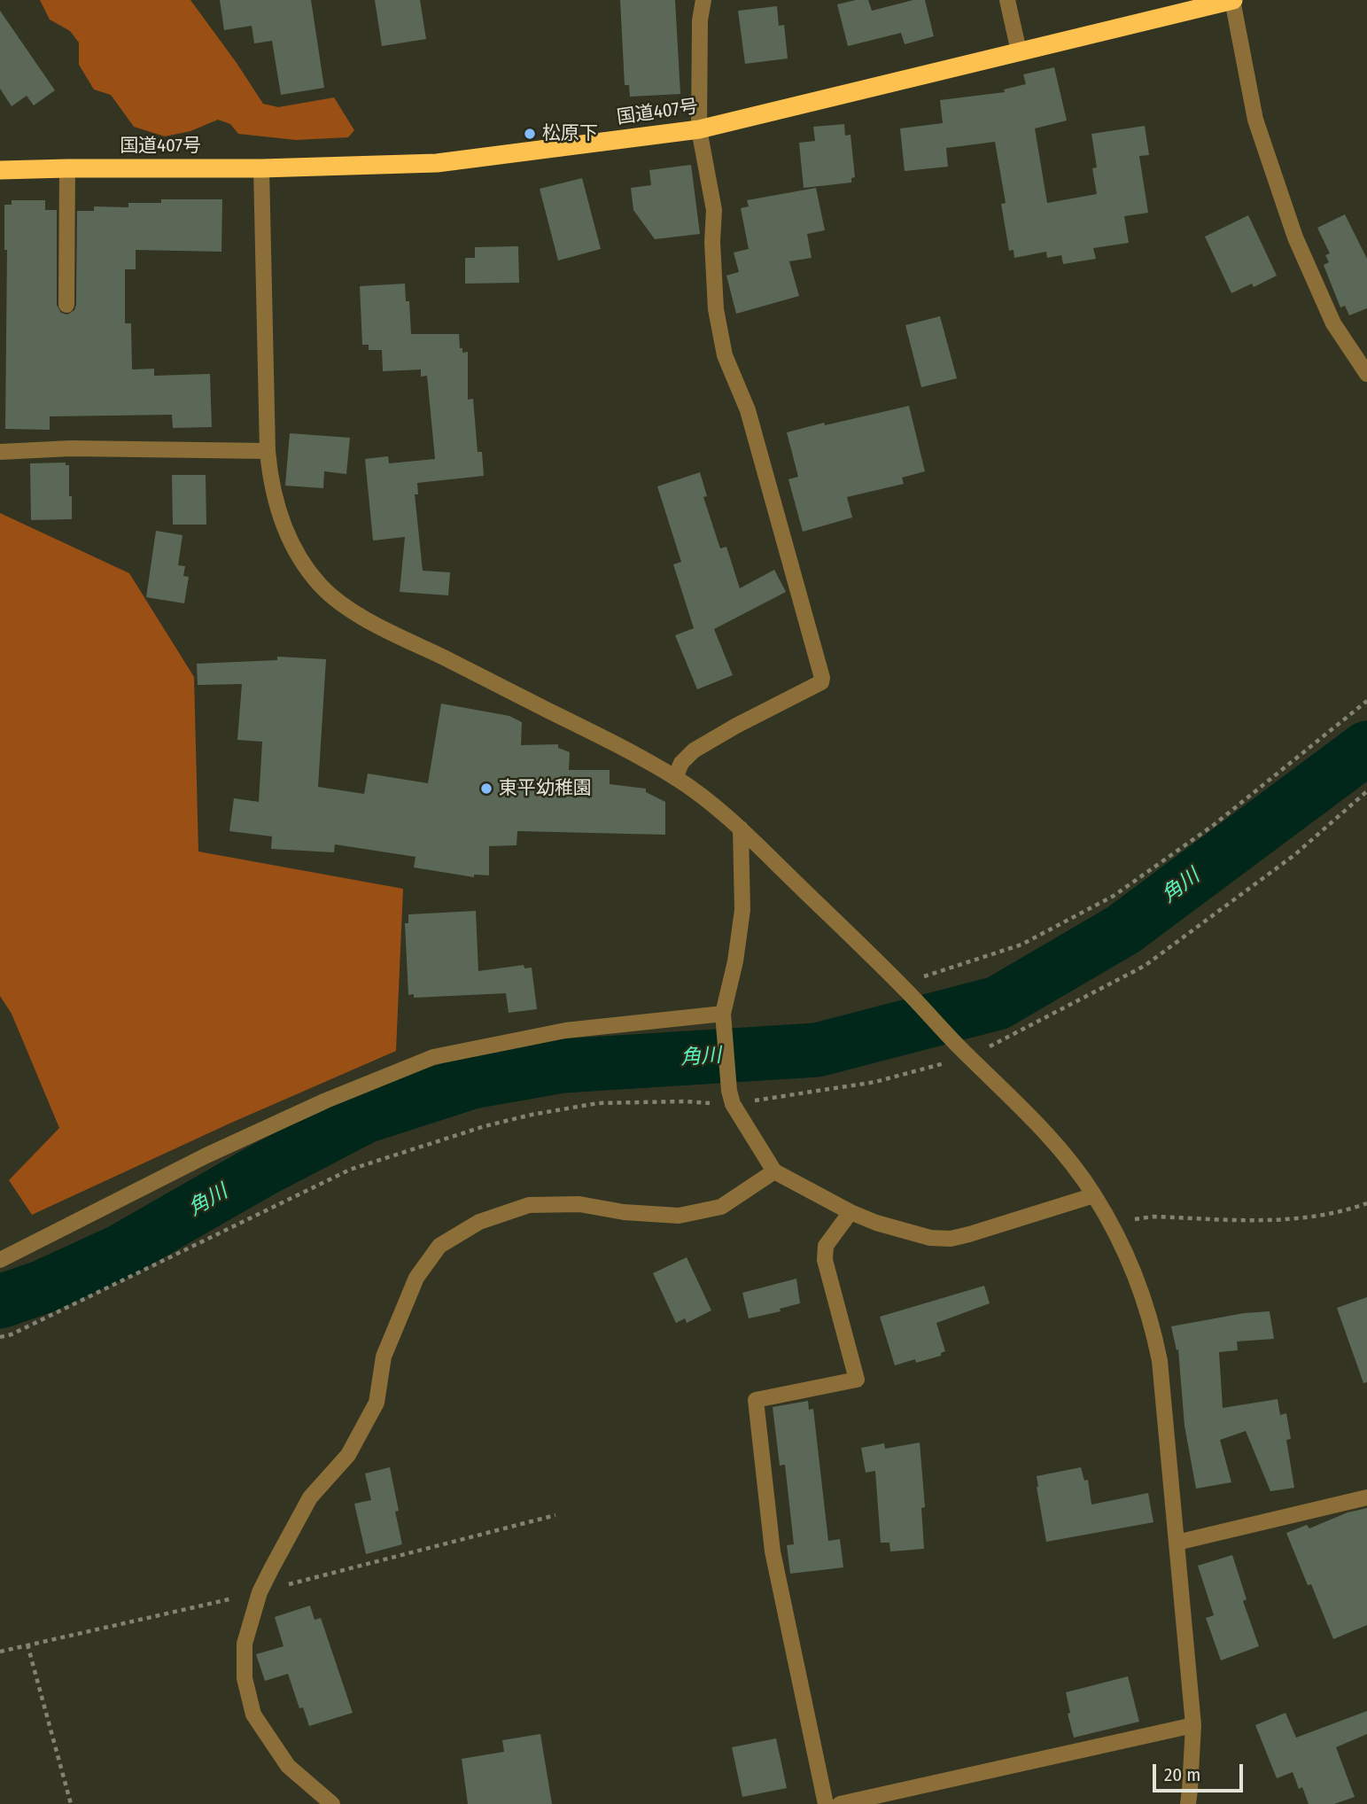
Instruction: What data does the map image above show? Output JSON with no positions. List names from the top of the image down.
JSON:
{
  "streets": {
    "highway": ["国道407号"]
  },
  "water": ["角川"],
  "places": ["松原下", "東平幼稚園"],
  "scale_bar": "20 m"
}
